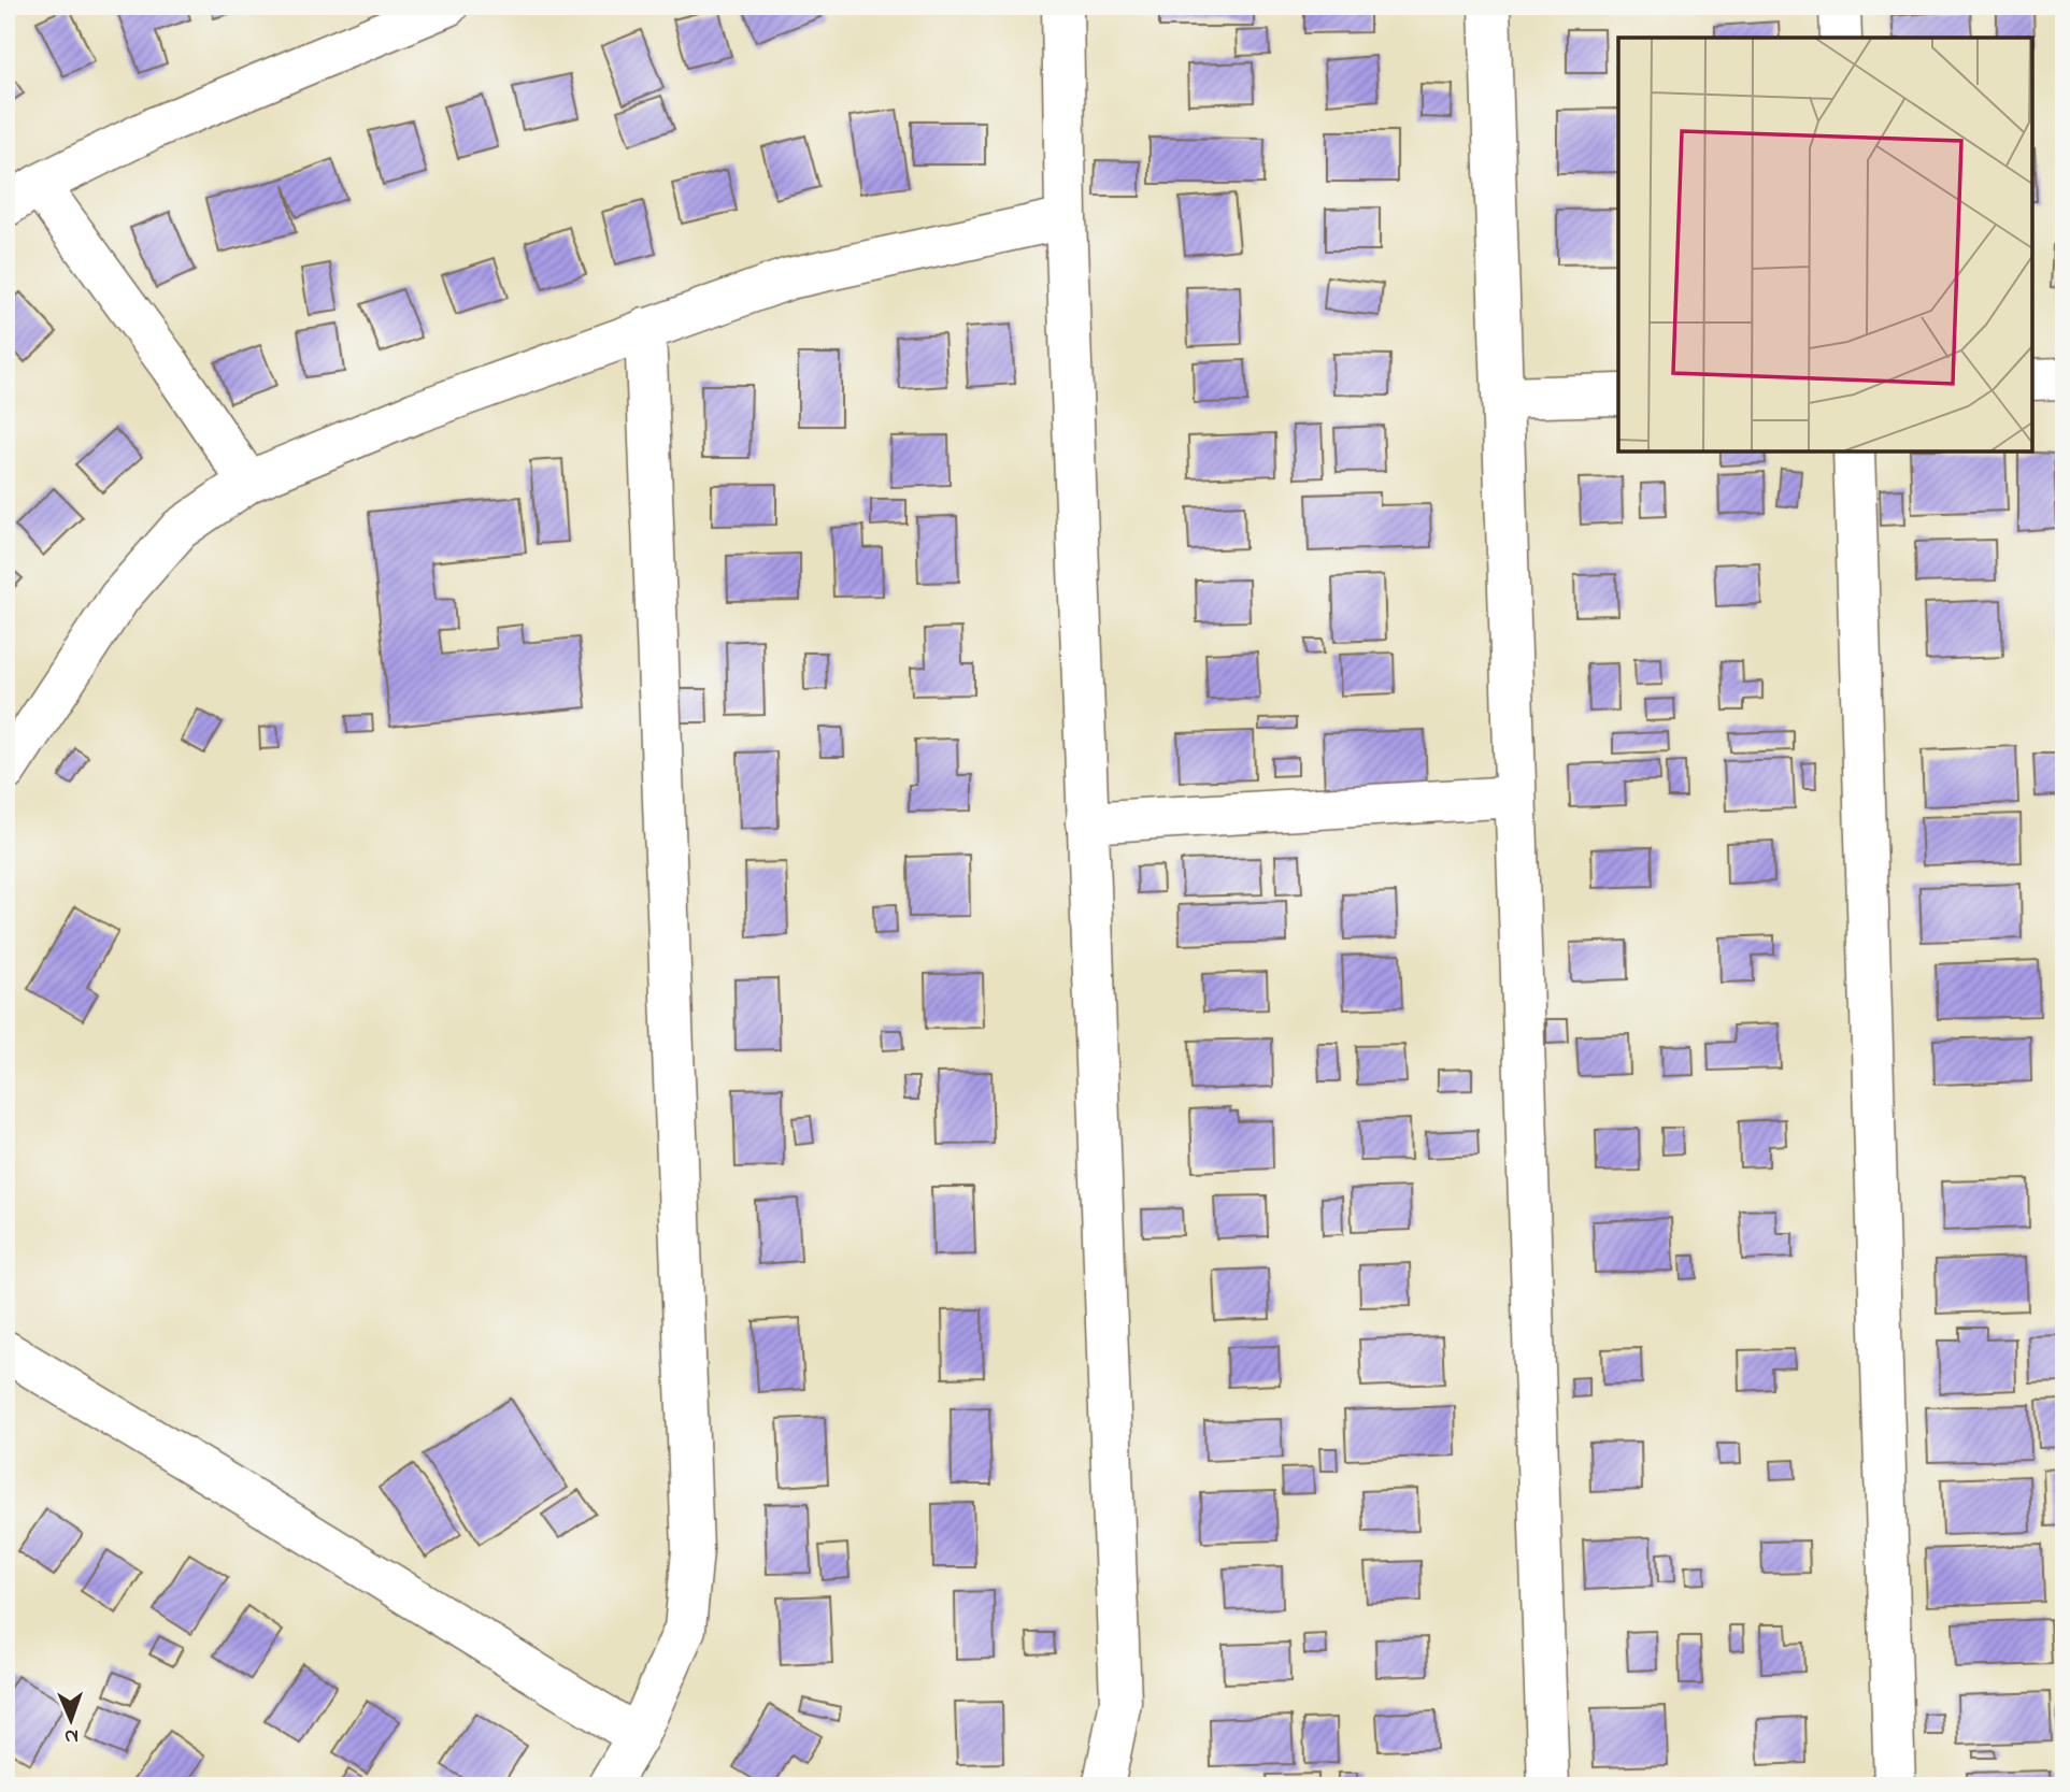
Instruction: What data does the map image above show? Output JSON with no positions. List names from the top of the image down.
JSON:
{
  "north": "bottom"
}
